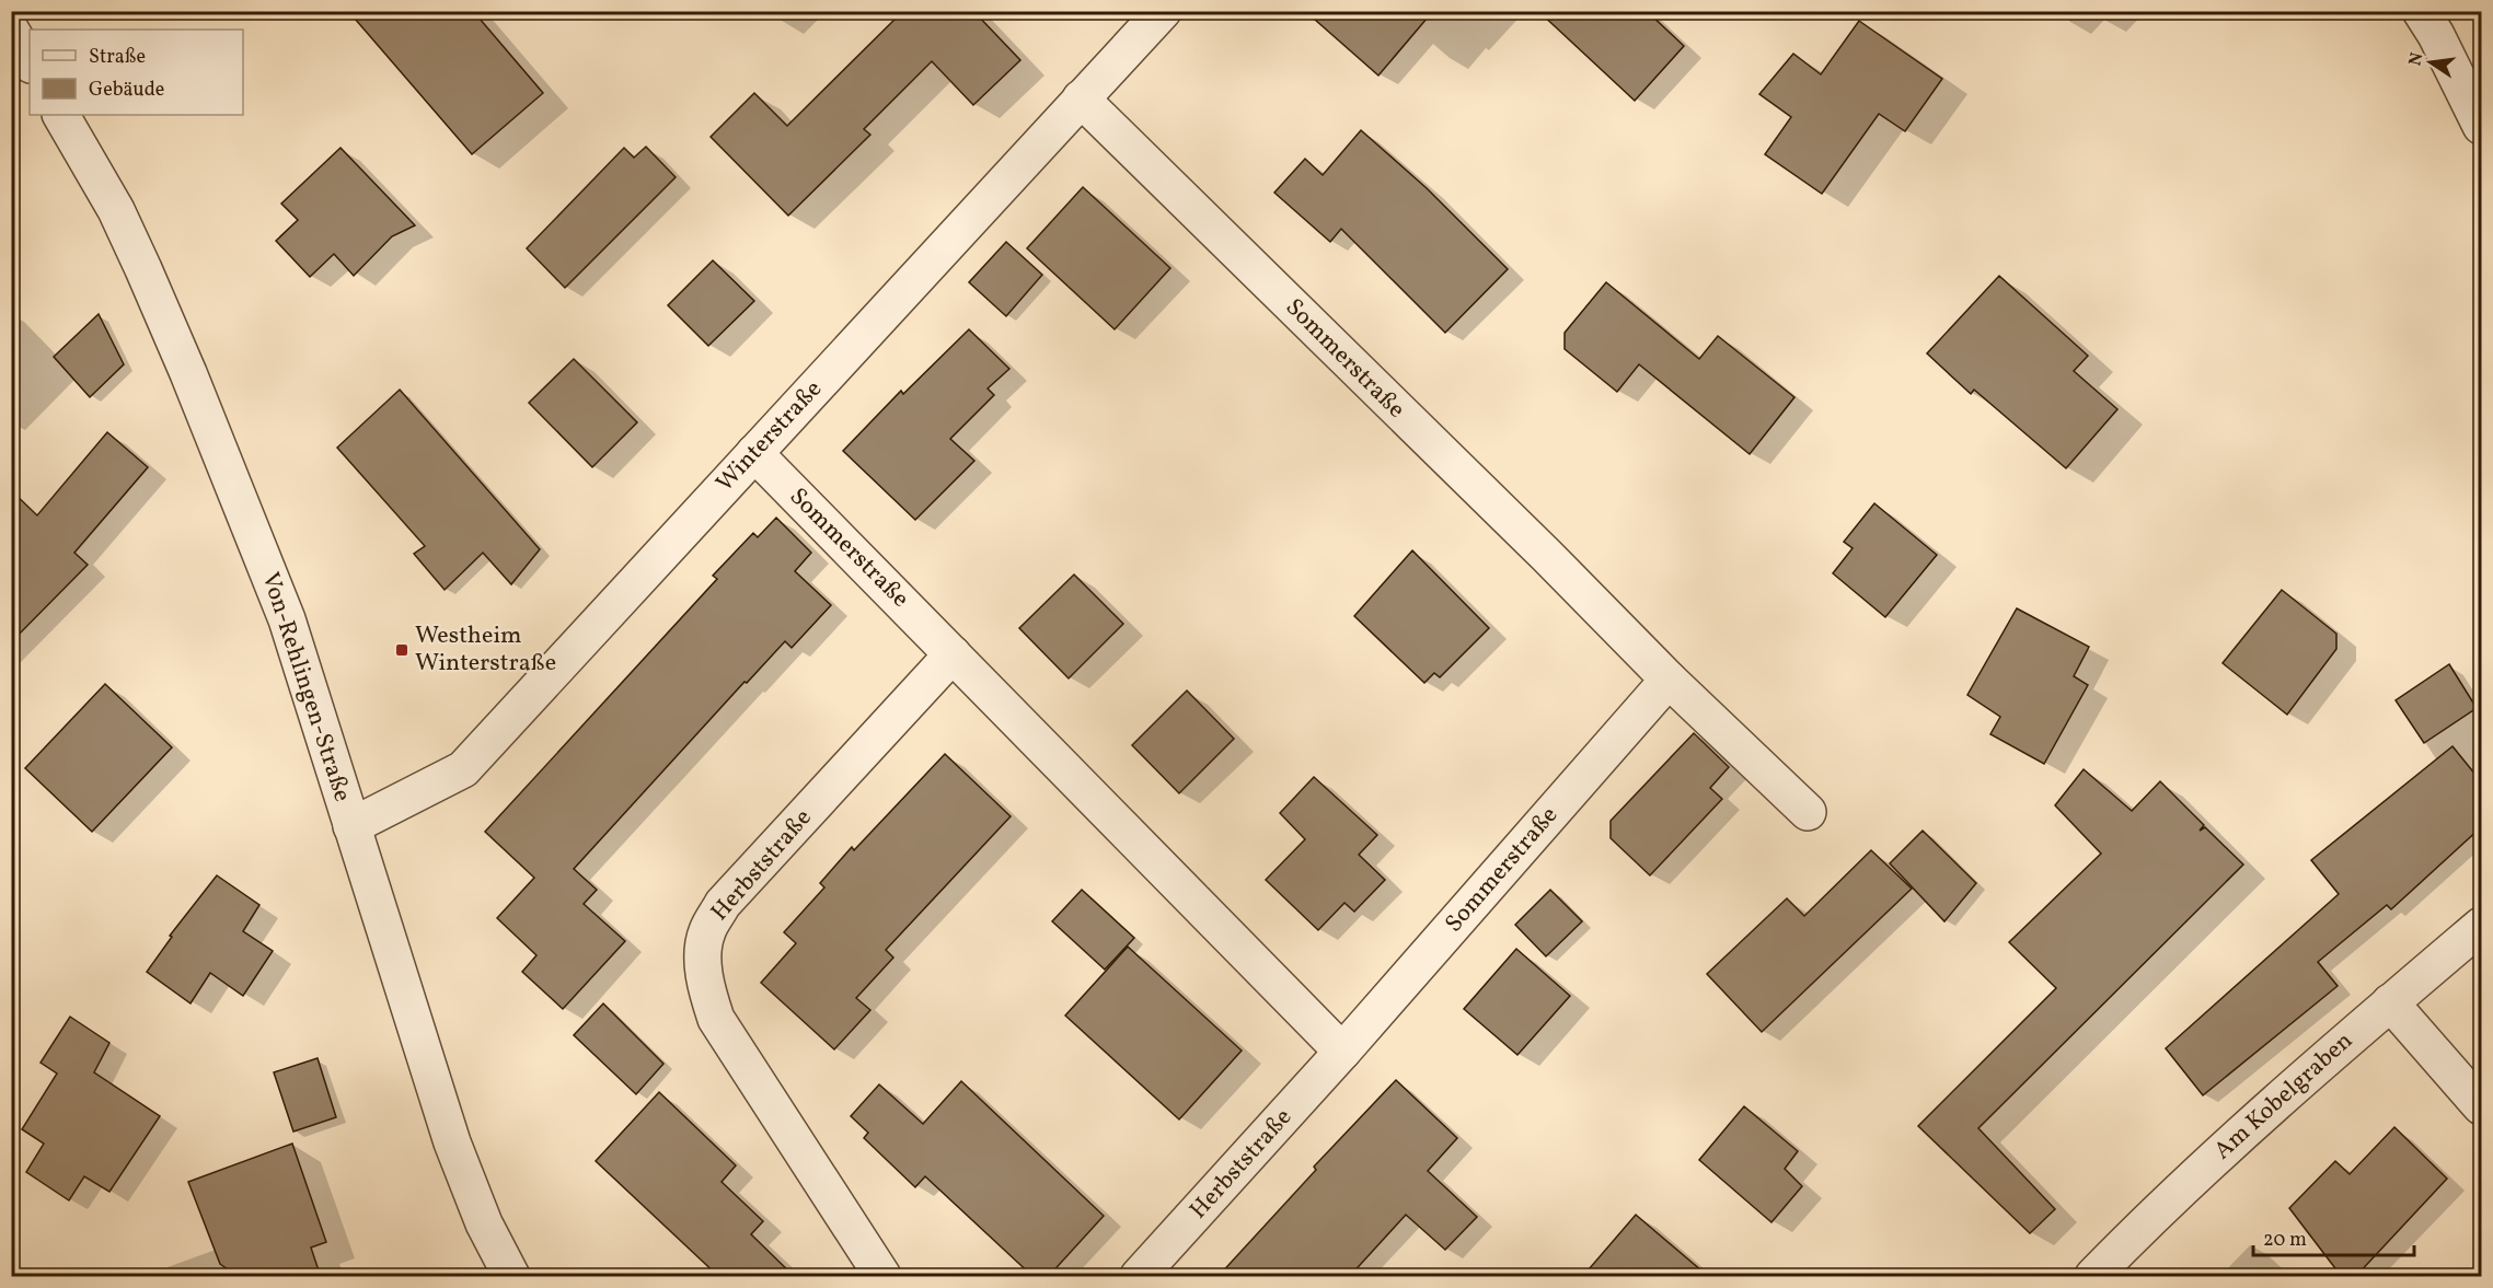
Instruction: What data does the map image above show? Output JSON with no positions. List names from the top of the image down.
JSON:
{
  "streets": {
    "street": [
      "Sommerstraße",
      "Winterstraße",
      "Von-Rehlingen-Straße",
      "Herbststraße",
      "Am Kobelgraben"
    ]
  },
  "crossings": [
    ["Sommerstraße", "Winterstraße"],
    ["Sommerstraße", "Herbststraße"],
    ["Winterstraße", "Von-Rehlingen-Straße"]
  ],
  "places": {
    "transit": ["Westheim Winterstraße"]
  },
  "legend": ["Straße", "Gebäude"],
  "scale_bar": "20 m",
  "north": "left"
}
